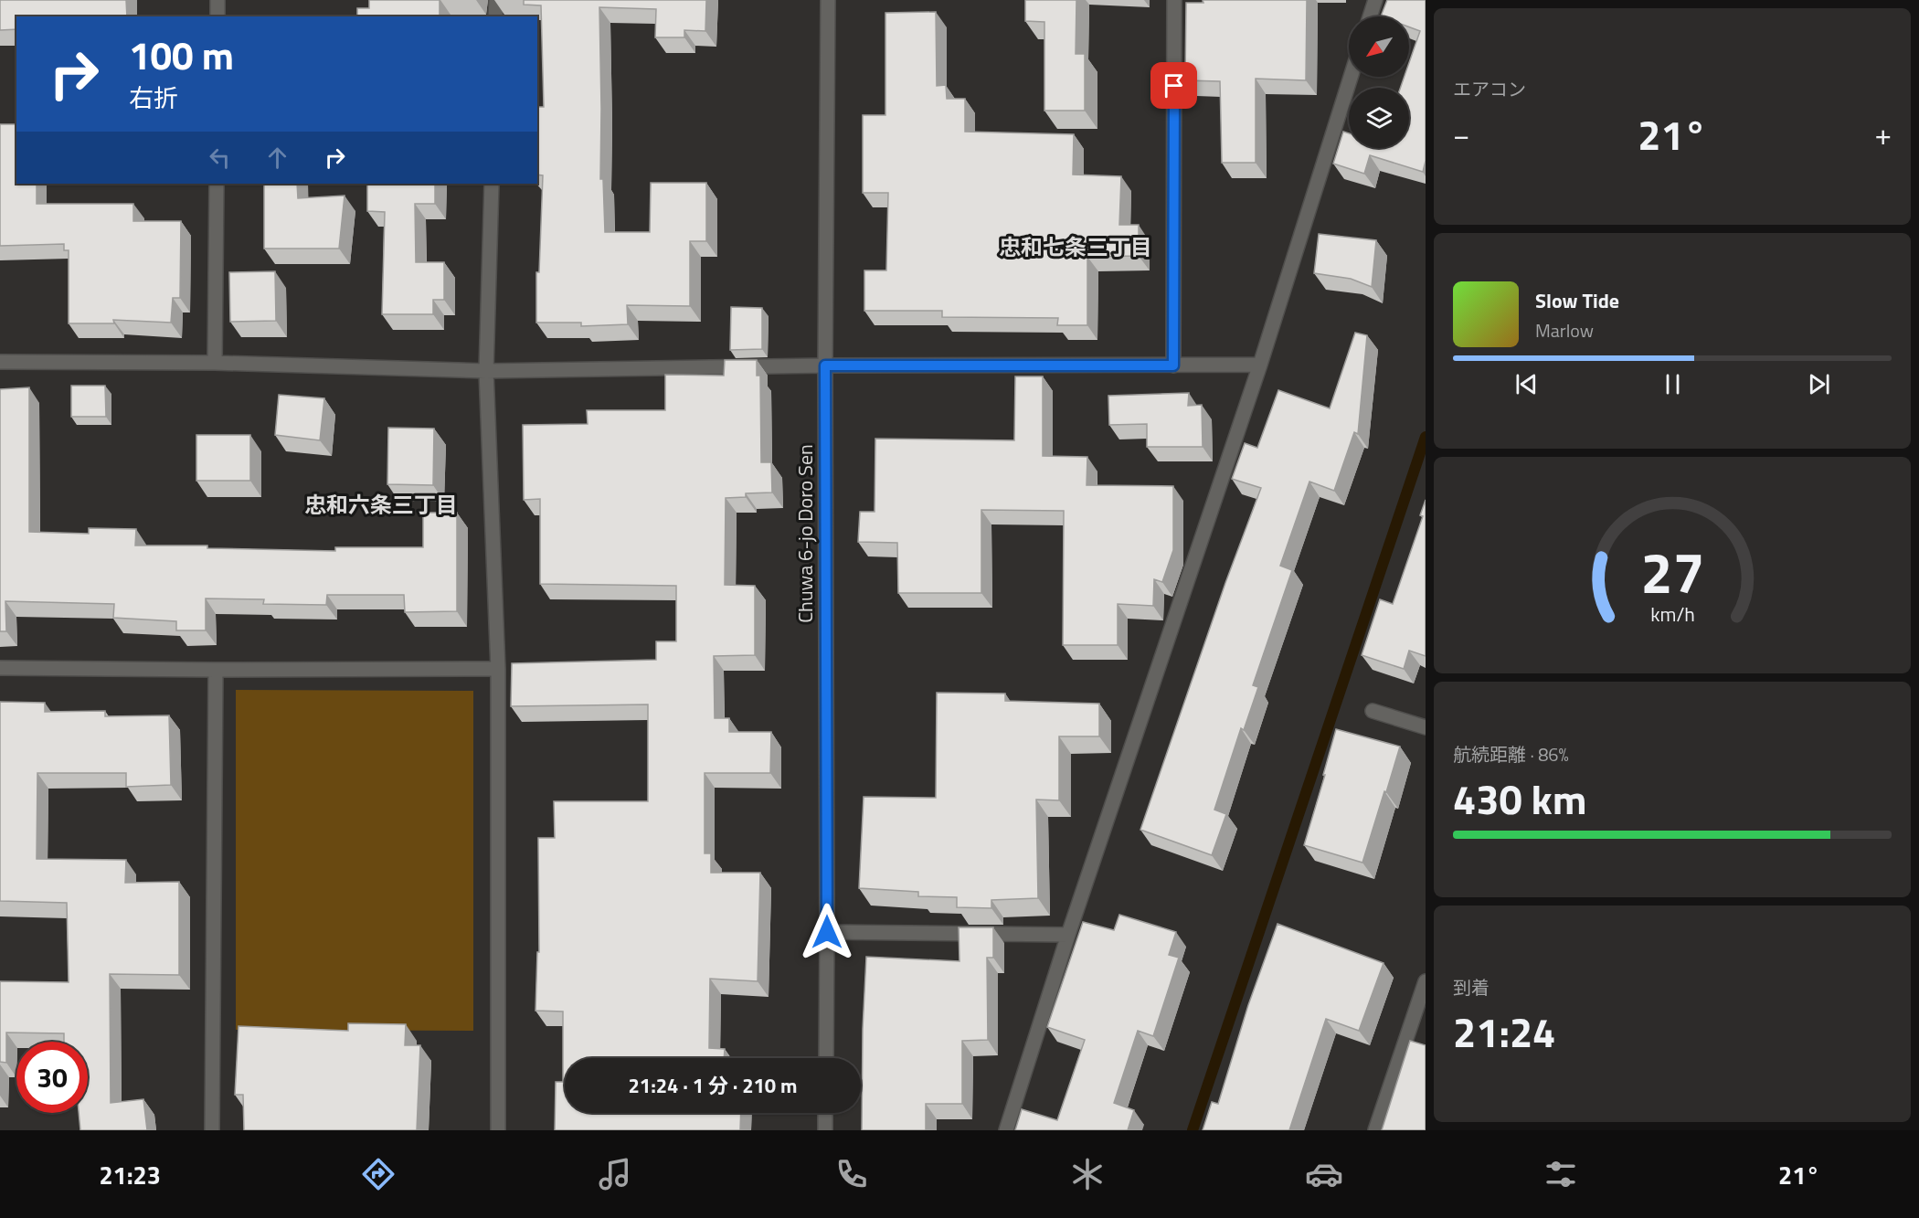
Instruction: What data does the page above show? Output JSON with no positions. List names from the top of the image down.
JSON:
{
  "streets": {
    "street": ["Chuwa 6-jo Doro Sen"]
  },
  "districts": ["忠和七条三丁目", "忠和六条三丁目"],
  "north": "bottom left",
  "page": {
    "tile": [
      "エアコン",
      ["航続距離 · 86%", "430 km"],
      ["到着", "21:24"]
    ],
    "turn": ["100 m", "右折"],
    "heat": ["−", "21°", "+"],
    "song": ["Slow Tide", "Marlow"],
    "limit": "30",
    "trip": "21:24 · 1 分 · 210 m",
    "tabs": ["21:23", "21°"],
    "gauge": ["27", "km/h"]
  }
}
